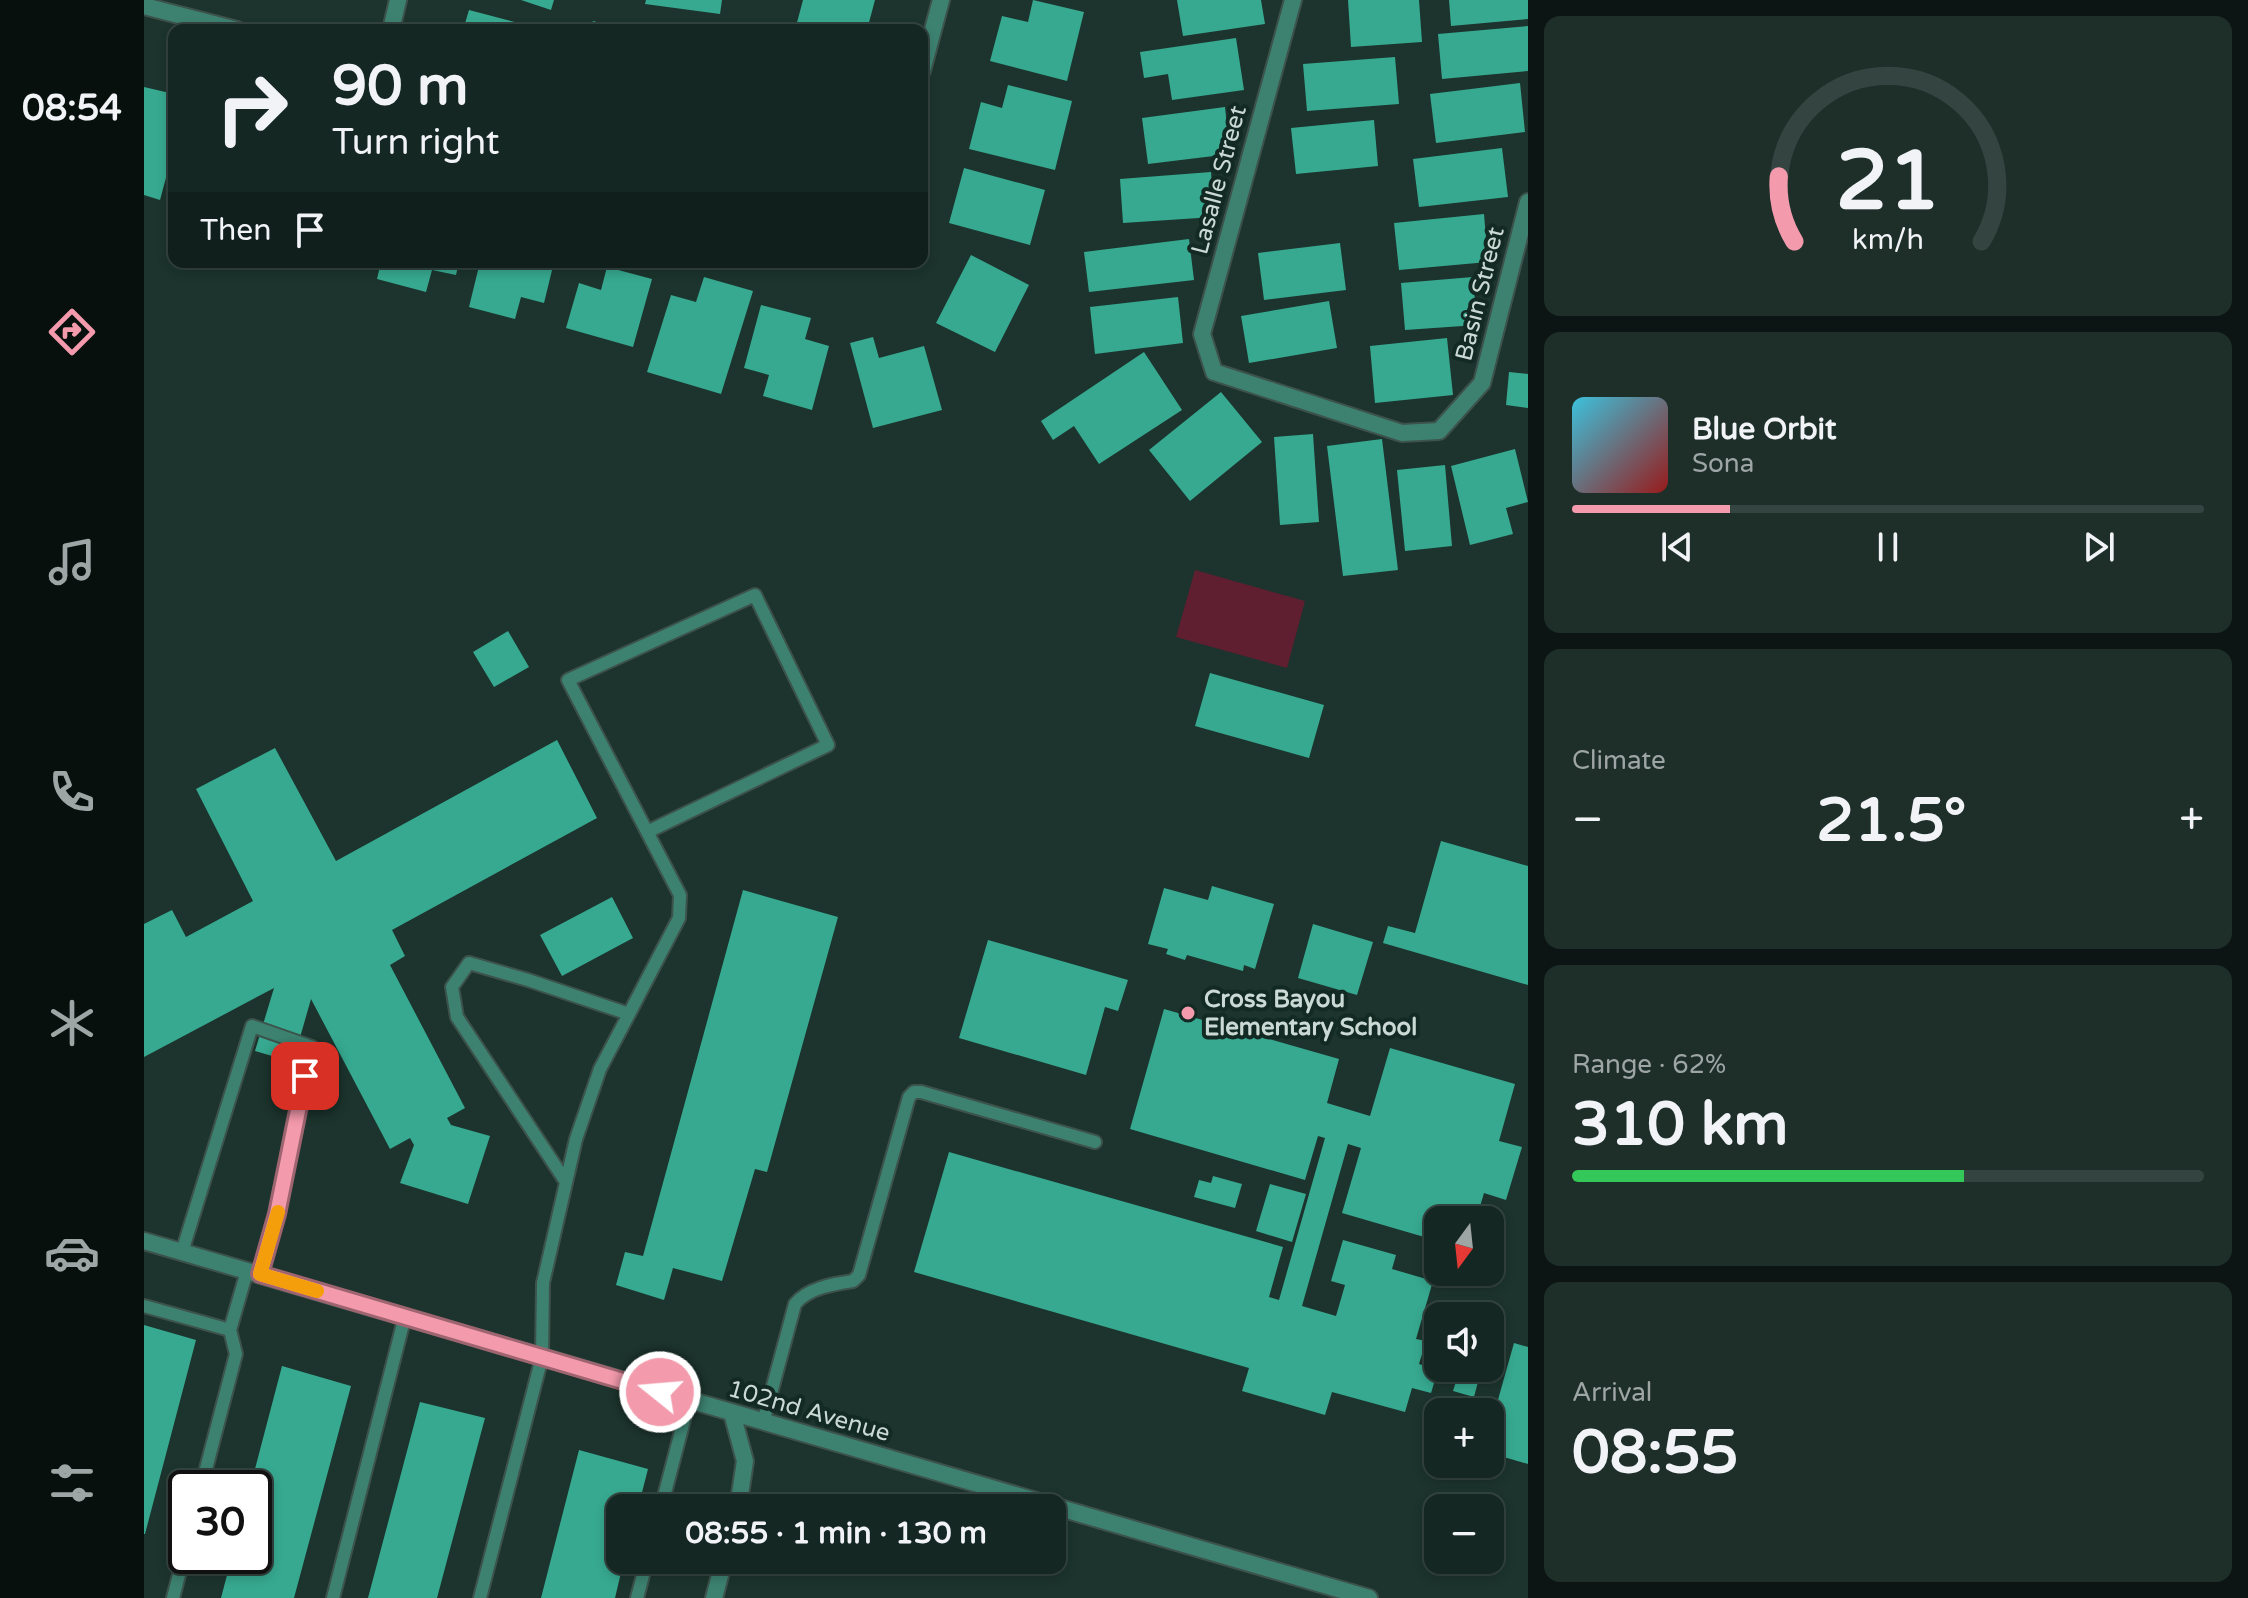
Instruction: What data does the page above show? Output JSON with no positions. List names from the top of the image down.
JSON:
{
  "streets": {
    "street": ["Lasalle Street", "Basin Street", "102nd Avenue"]
  },
  "crossings": [
    ["Lasalle Street", "Basin Street"]
  ],
  "places": ["Cross Bayou Elementary School"],
  "north": "bottom",
  "page": {
    "tabs": "08:54",
    "turn": ["90 m", "Turn right"],
    "then": "Then",
    "song": ["Blue Orbit", "Sona"],
    "tile": [
      "Climate",
      ["Range · 62%", "310 km"],
      ["Arrival", "08:55"]
    ],
    "heat": ["−", "21.5°", "+"],
    "map_buttons": ["+", "−"],
    "limit": "30",
    "trip": "08:55 · 1 min · 130 m",
    "gauge": ["21", "km/h"]
  }
}
